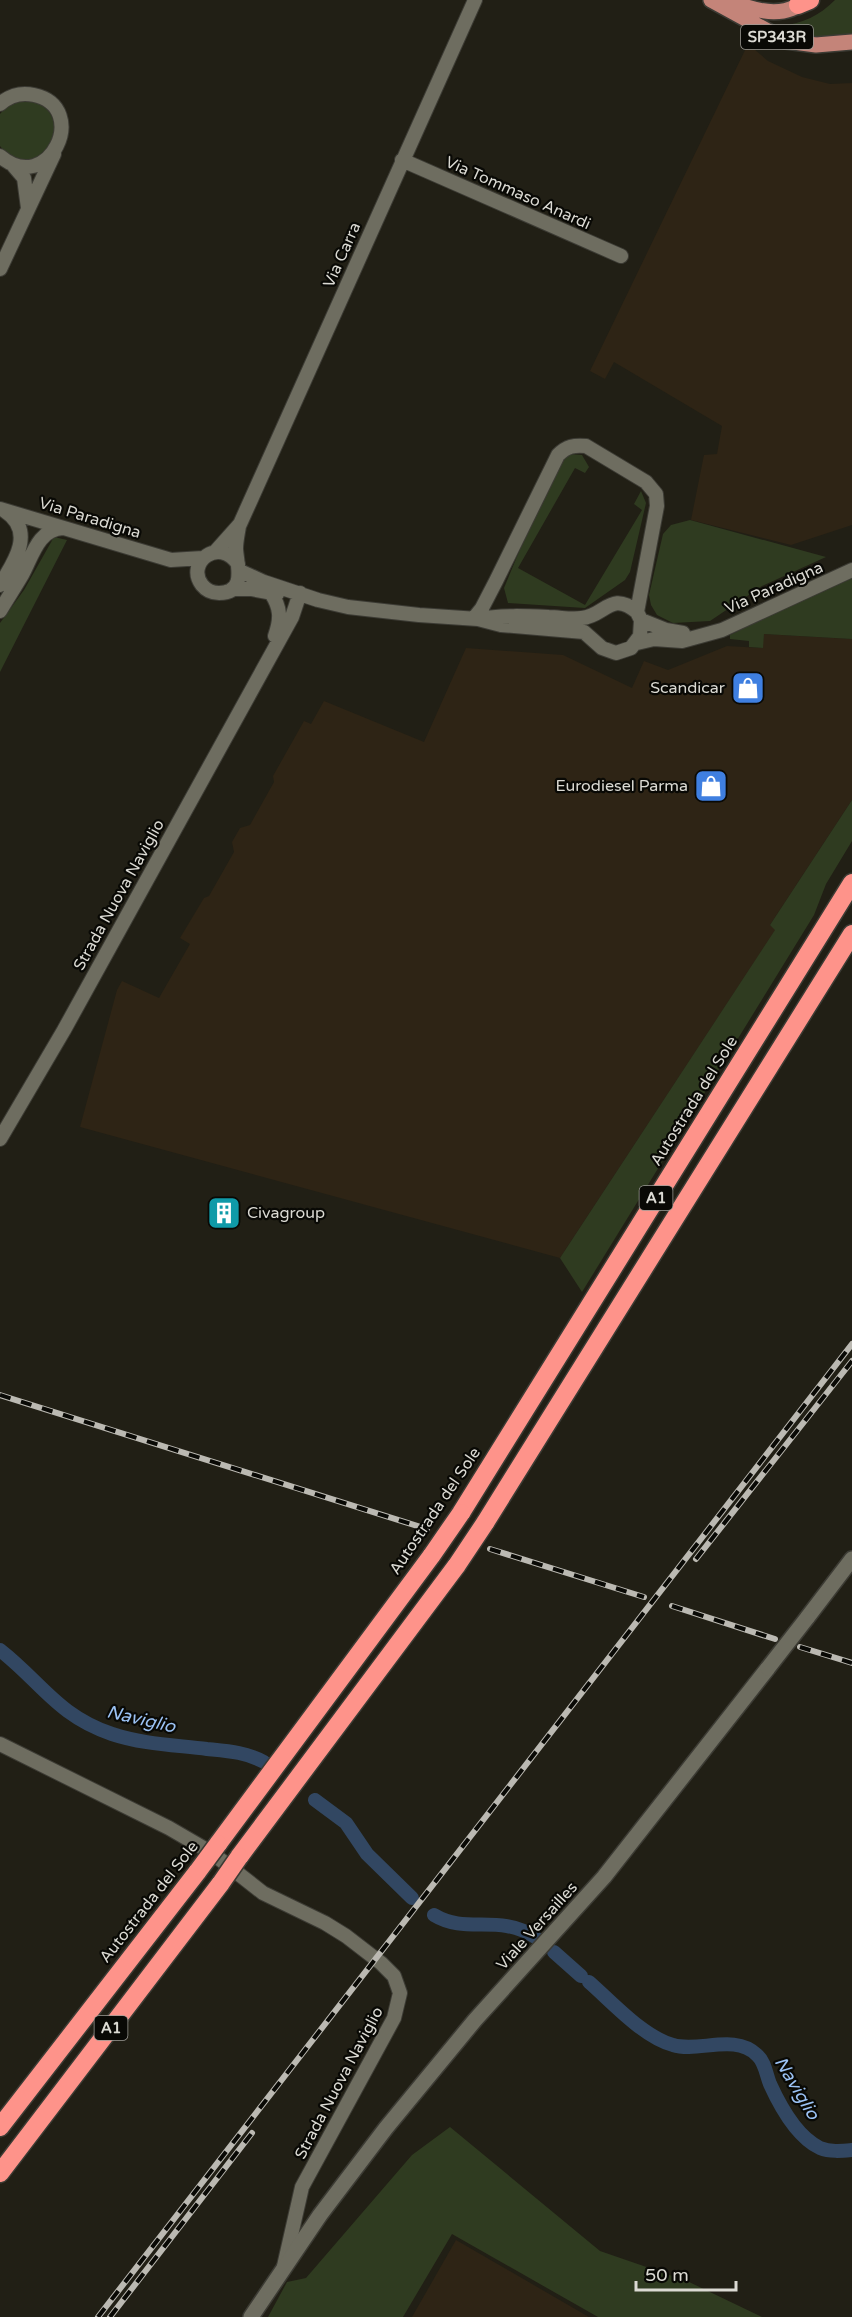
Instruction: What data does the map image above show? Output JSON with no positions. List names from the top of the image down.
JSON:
{
  "streets": {
    "highway": ["Autostrada del Sole", "A1"],
    "main road": ["SP343R"],
    "street": [
      "Via Tommaso Anardi",
      "Via Carra",
      "Via Paradigna",
      "Strada Nuova Naviglio",
      "Viale Versailles"
    ]
  },
  "crossings": [
    ["Via Tommaso Anardi", "Via Carra"],
    ["Via Paradigna", "Strada Nuova Naviglio"],
    ["Strada Nuova Naviglio", "Viale Versailles"]
  ],
  "water": ["Naviglio"],
  "places": {
    "shop": ["Scandicar", "Eurodiesel Parma"],
    "building": ["Civagroup"]
  },
  "scale_bar": "50 m"
}
